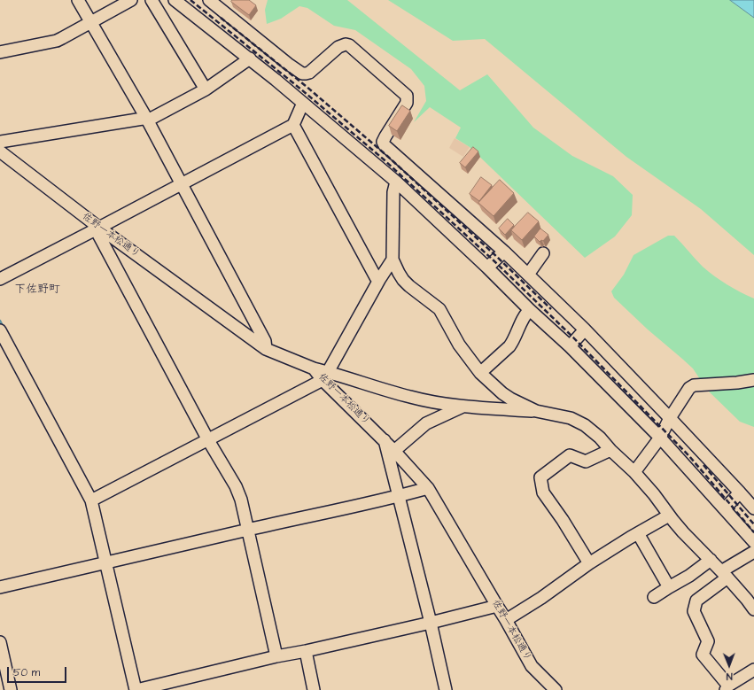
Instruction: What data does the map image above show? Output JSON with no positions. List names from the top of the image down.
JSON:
{
  "streets": {
    "street": ["佐野一本松通り"]
  },
  "districts": ["下佐野町"],
  "scale_bar": "50 m",
  "north": "bottom"
}
